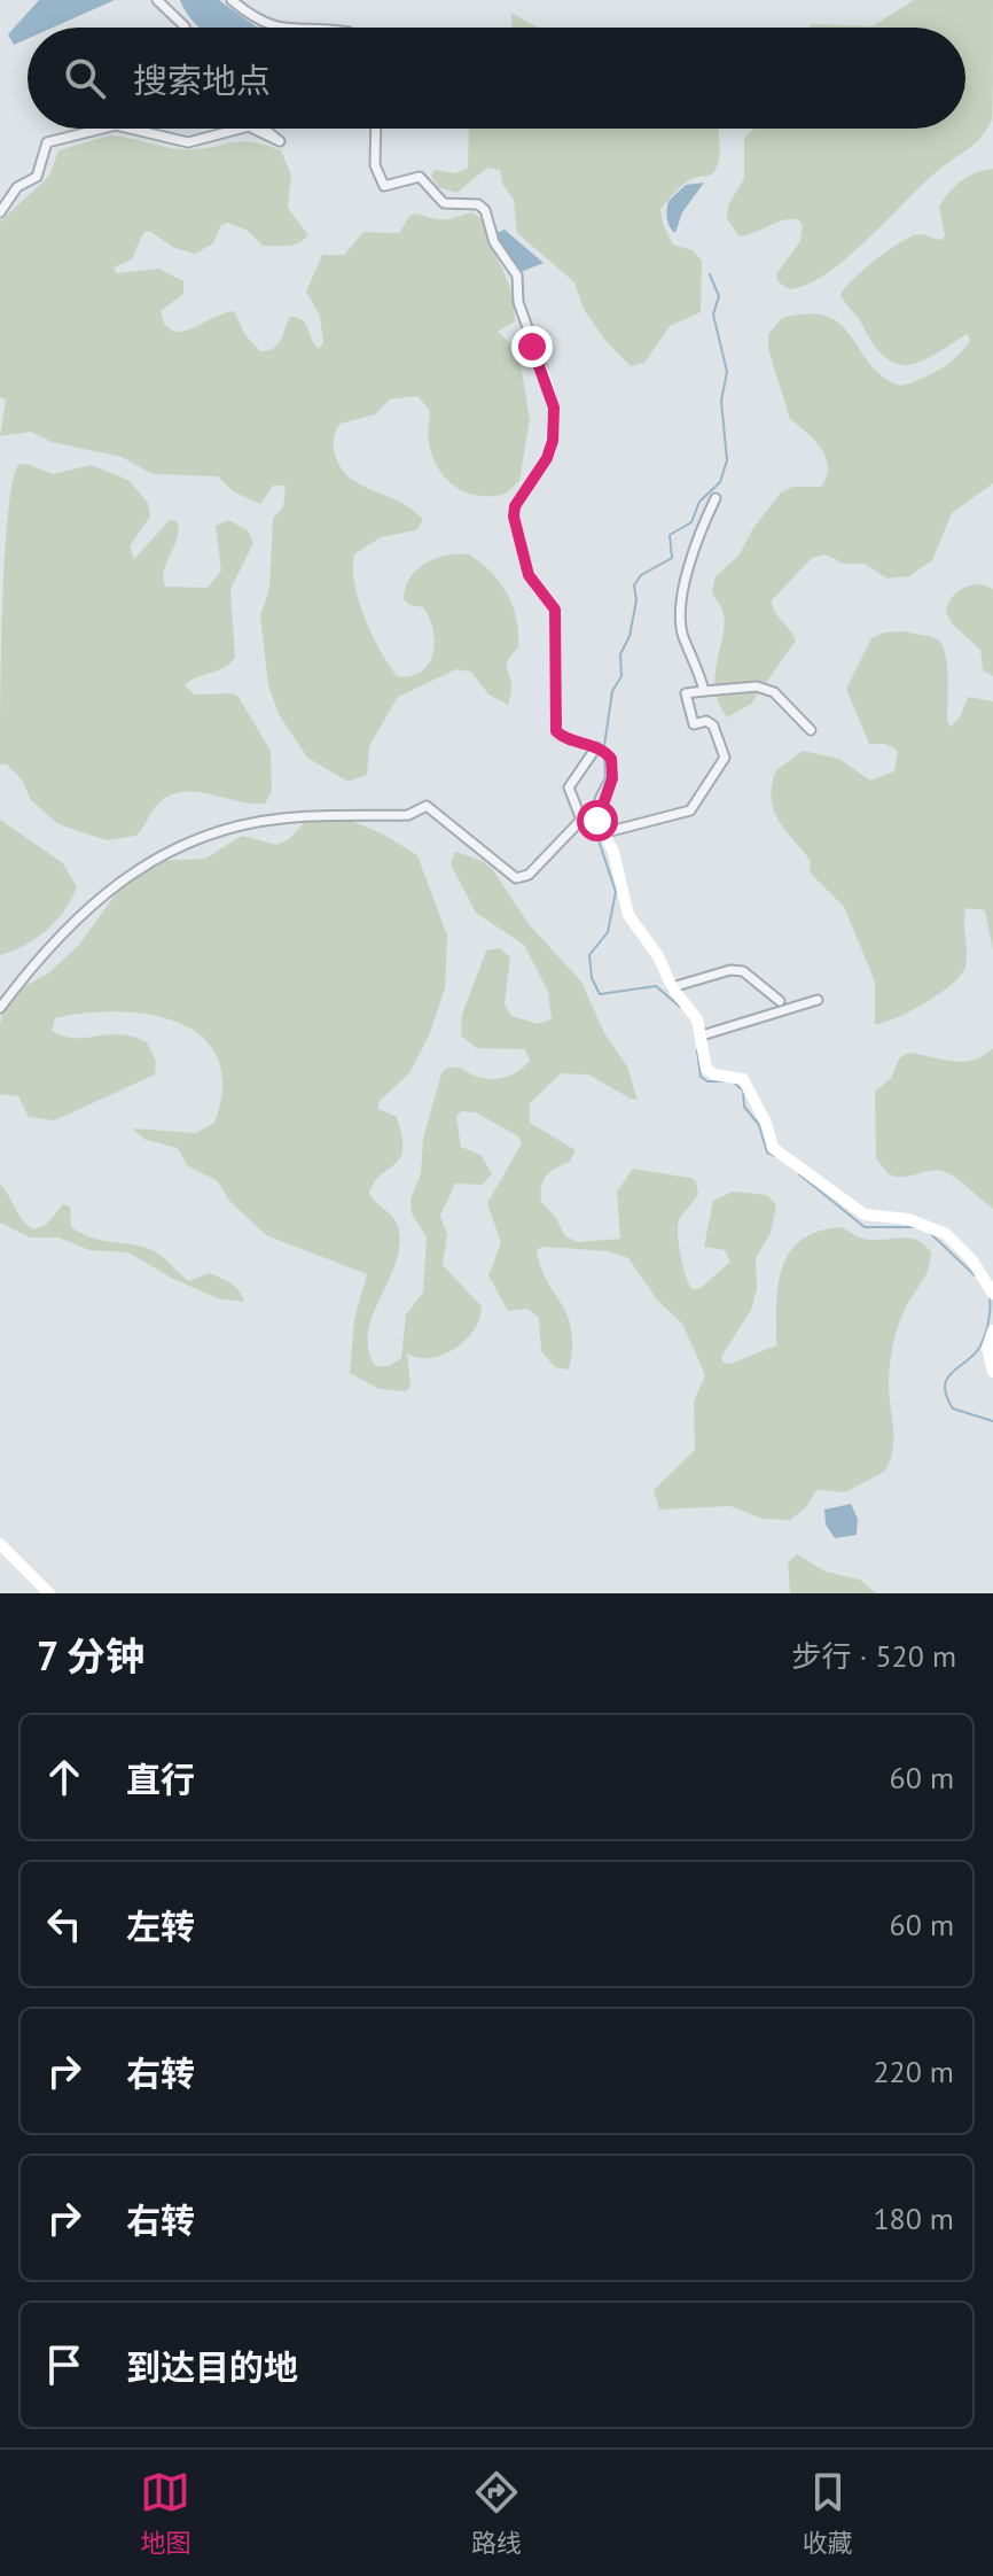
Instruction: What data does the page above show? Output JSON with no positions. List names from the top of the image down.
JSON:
{
  "page": {
    "search": "搜索地点",
    "heading": ["7 分钟", "步行 · 520 m"],
    "list": [
      ["直行", "60 m"],
      ["左转", "60 m"],
      ["右转", "220 m"],
      ["右转", "180 m"],
      "到达目的地"
    ],
    "nav": ["地图", "路线", "收藏"]
  }
}
